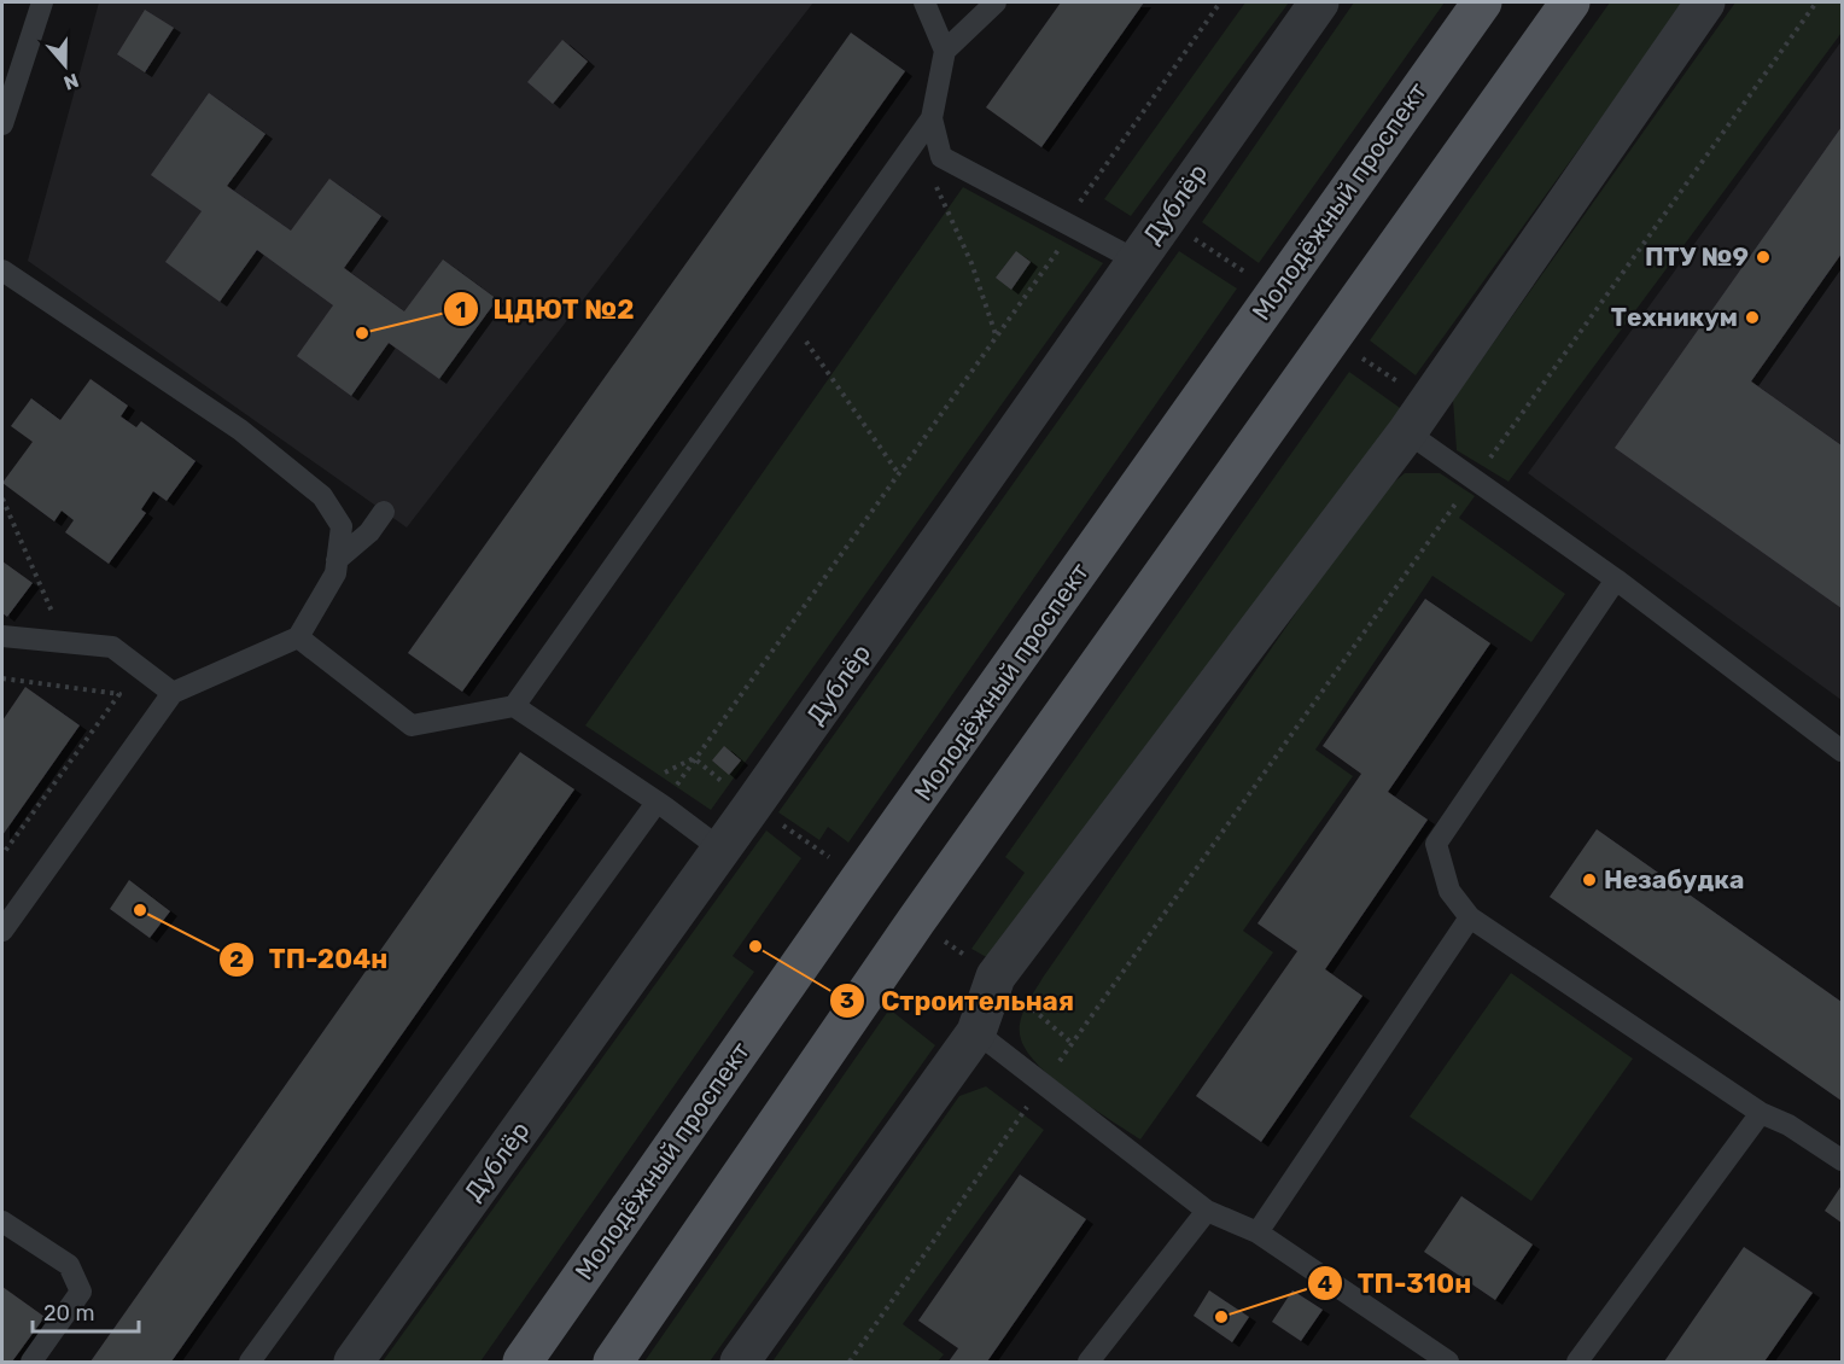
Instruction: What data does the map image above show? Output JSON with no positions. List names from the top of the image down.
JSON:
{
  "streets": {
    "main road": ["Молодёжный проспект"],
    "street": ["Дублёр"]
  },
  "places": [
    "ПТУ №9",
    "Техникум",
    "ЦДЮТ №2",
    "Незабудка",
    "ТП-204н",
    "Строительная",
    "ТП-310н"
  ],
  "scale_bar": "20 m",
  "north": "bottom"
}
